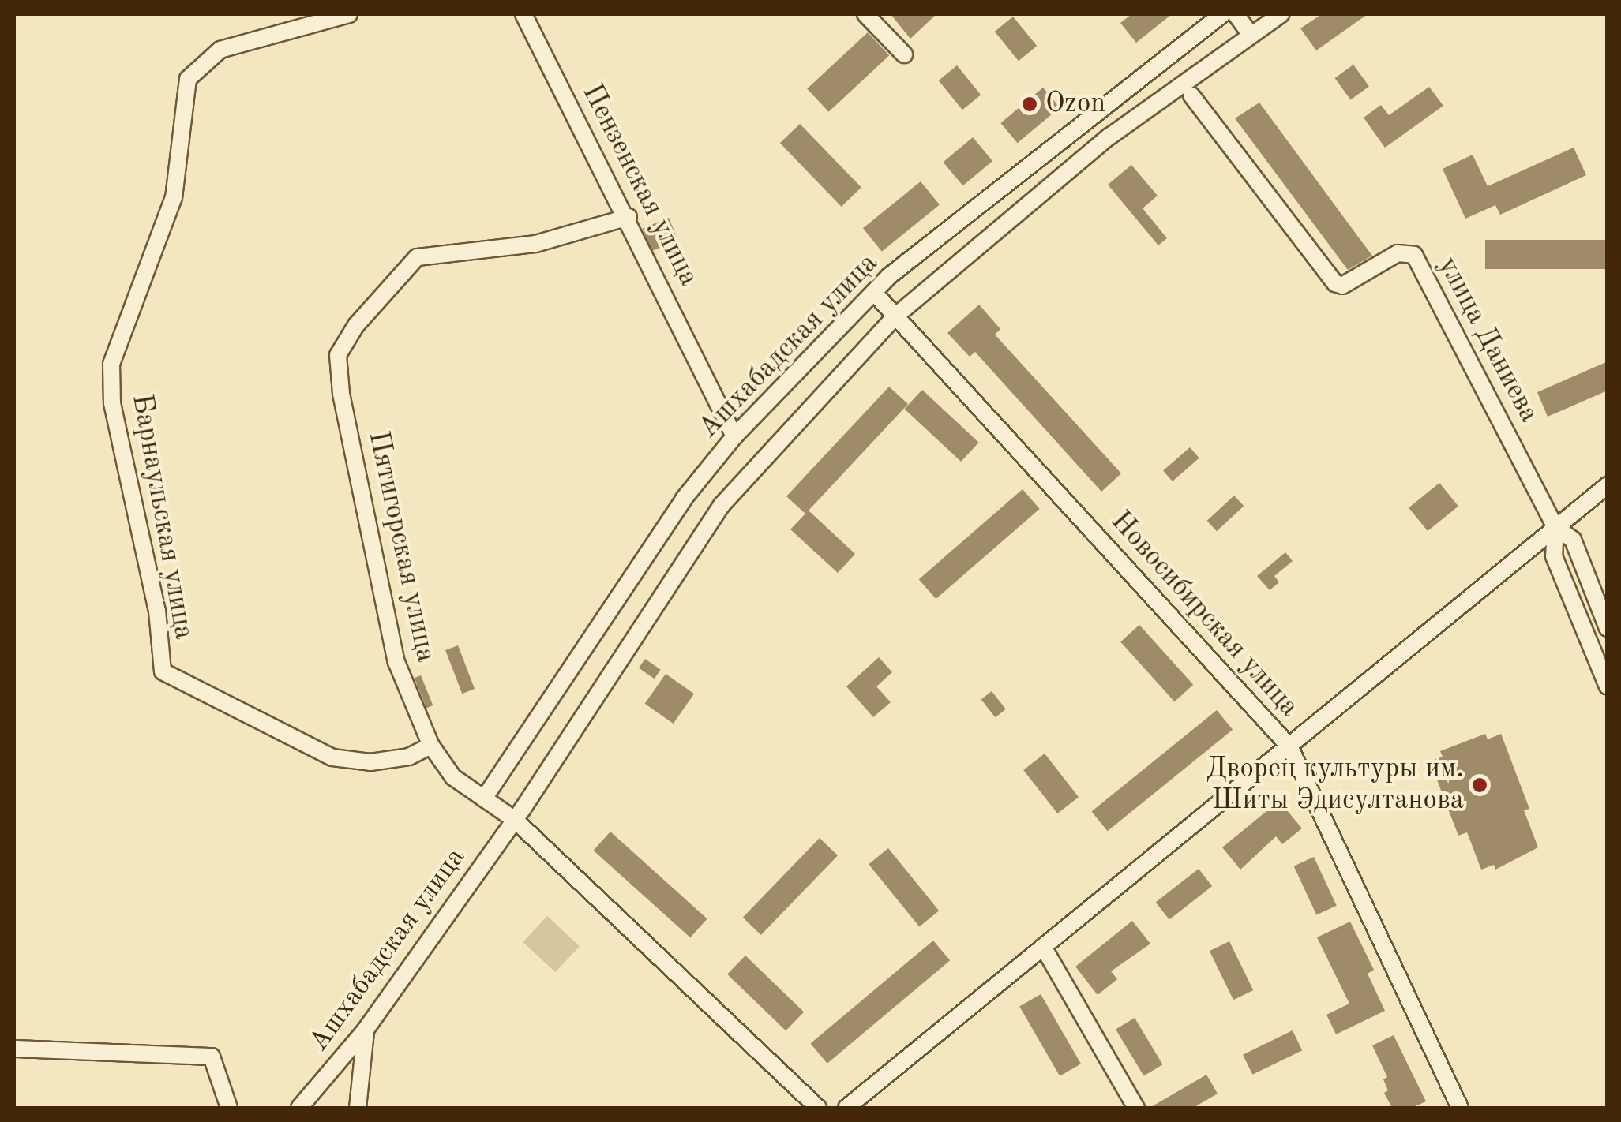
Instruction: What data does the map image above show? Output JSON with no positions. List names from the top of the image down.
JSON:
{
  "streets": {
    "street": [
      "Пензенская улица",
      "улица Даниева",
      "Ашхабадская улица",
      "Барнаульская улица",
      "Пятигорская улица",
      "Новосибирская улица"
    ]
  },
  "crossings": [
    ["Пензенская улица", "Ашхабадская улица"],
    ["Пензенская улица", "Пятигорская улица"],
    ["Ашхабадская улица", "Пятигорская улица"],
    ["Ашхабадская улица", "Новосибирская улица"],
    ["Барнаульская улица", "Пятигорская улица"]
  ],
  "places": ["Ozon", "Дворец культуры им. Шиты Эдисултанова"]
}
